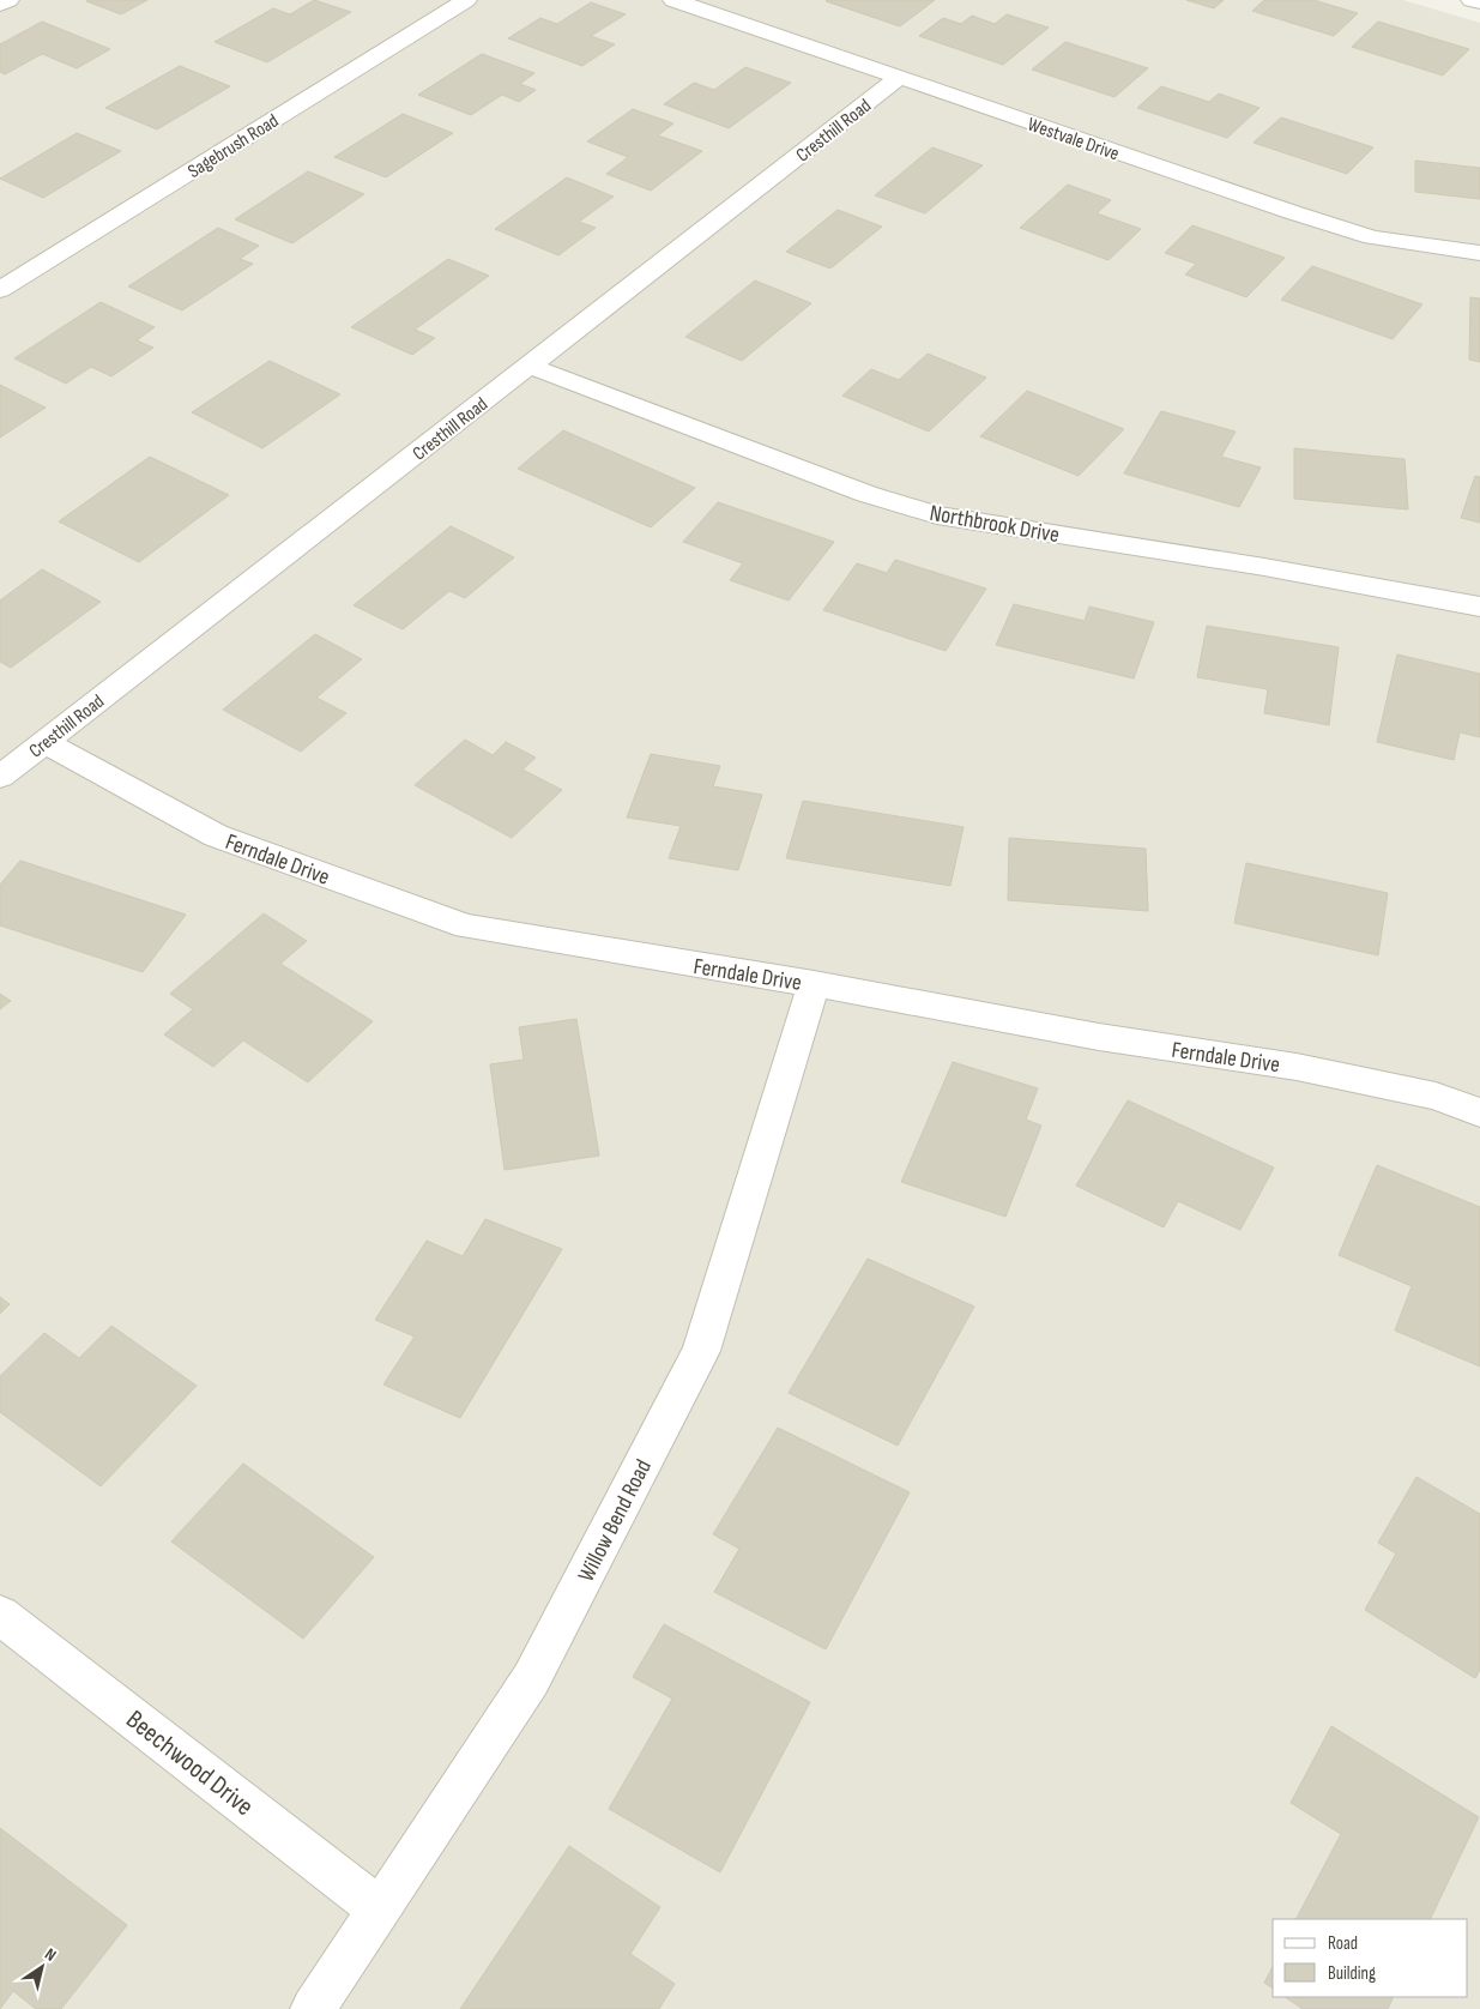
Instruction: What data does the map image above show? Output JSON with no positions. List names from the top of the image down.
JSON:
{
  "streets": {
    "street": [
      "Cresthill Road",
      "Westvale Drive",
      "Sagebrush Road",
      "Northbrook Drive",
      "Ferndale Drive",
      "Willow Bend Road",
      "Beechwood Drive"
    ]
  },
  "crossings": [
    ["Cresthill Road", "Westvale Drive"],
    ["Cresthill Road", "Northbrook Drive"],
    ["Cresthill Road", "Ferndale Drive"],
    ["Ferndale Drive", "Willow Bend Road"],
    ["Willow Bend Road", "Beechwood Drive"]
  ],
  "legend": ["Road", "Building"],
  "north": "top right"
}
